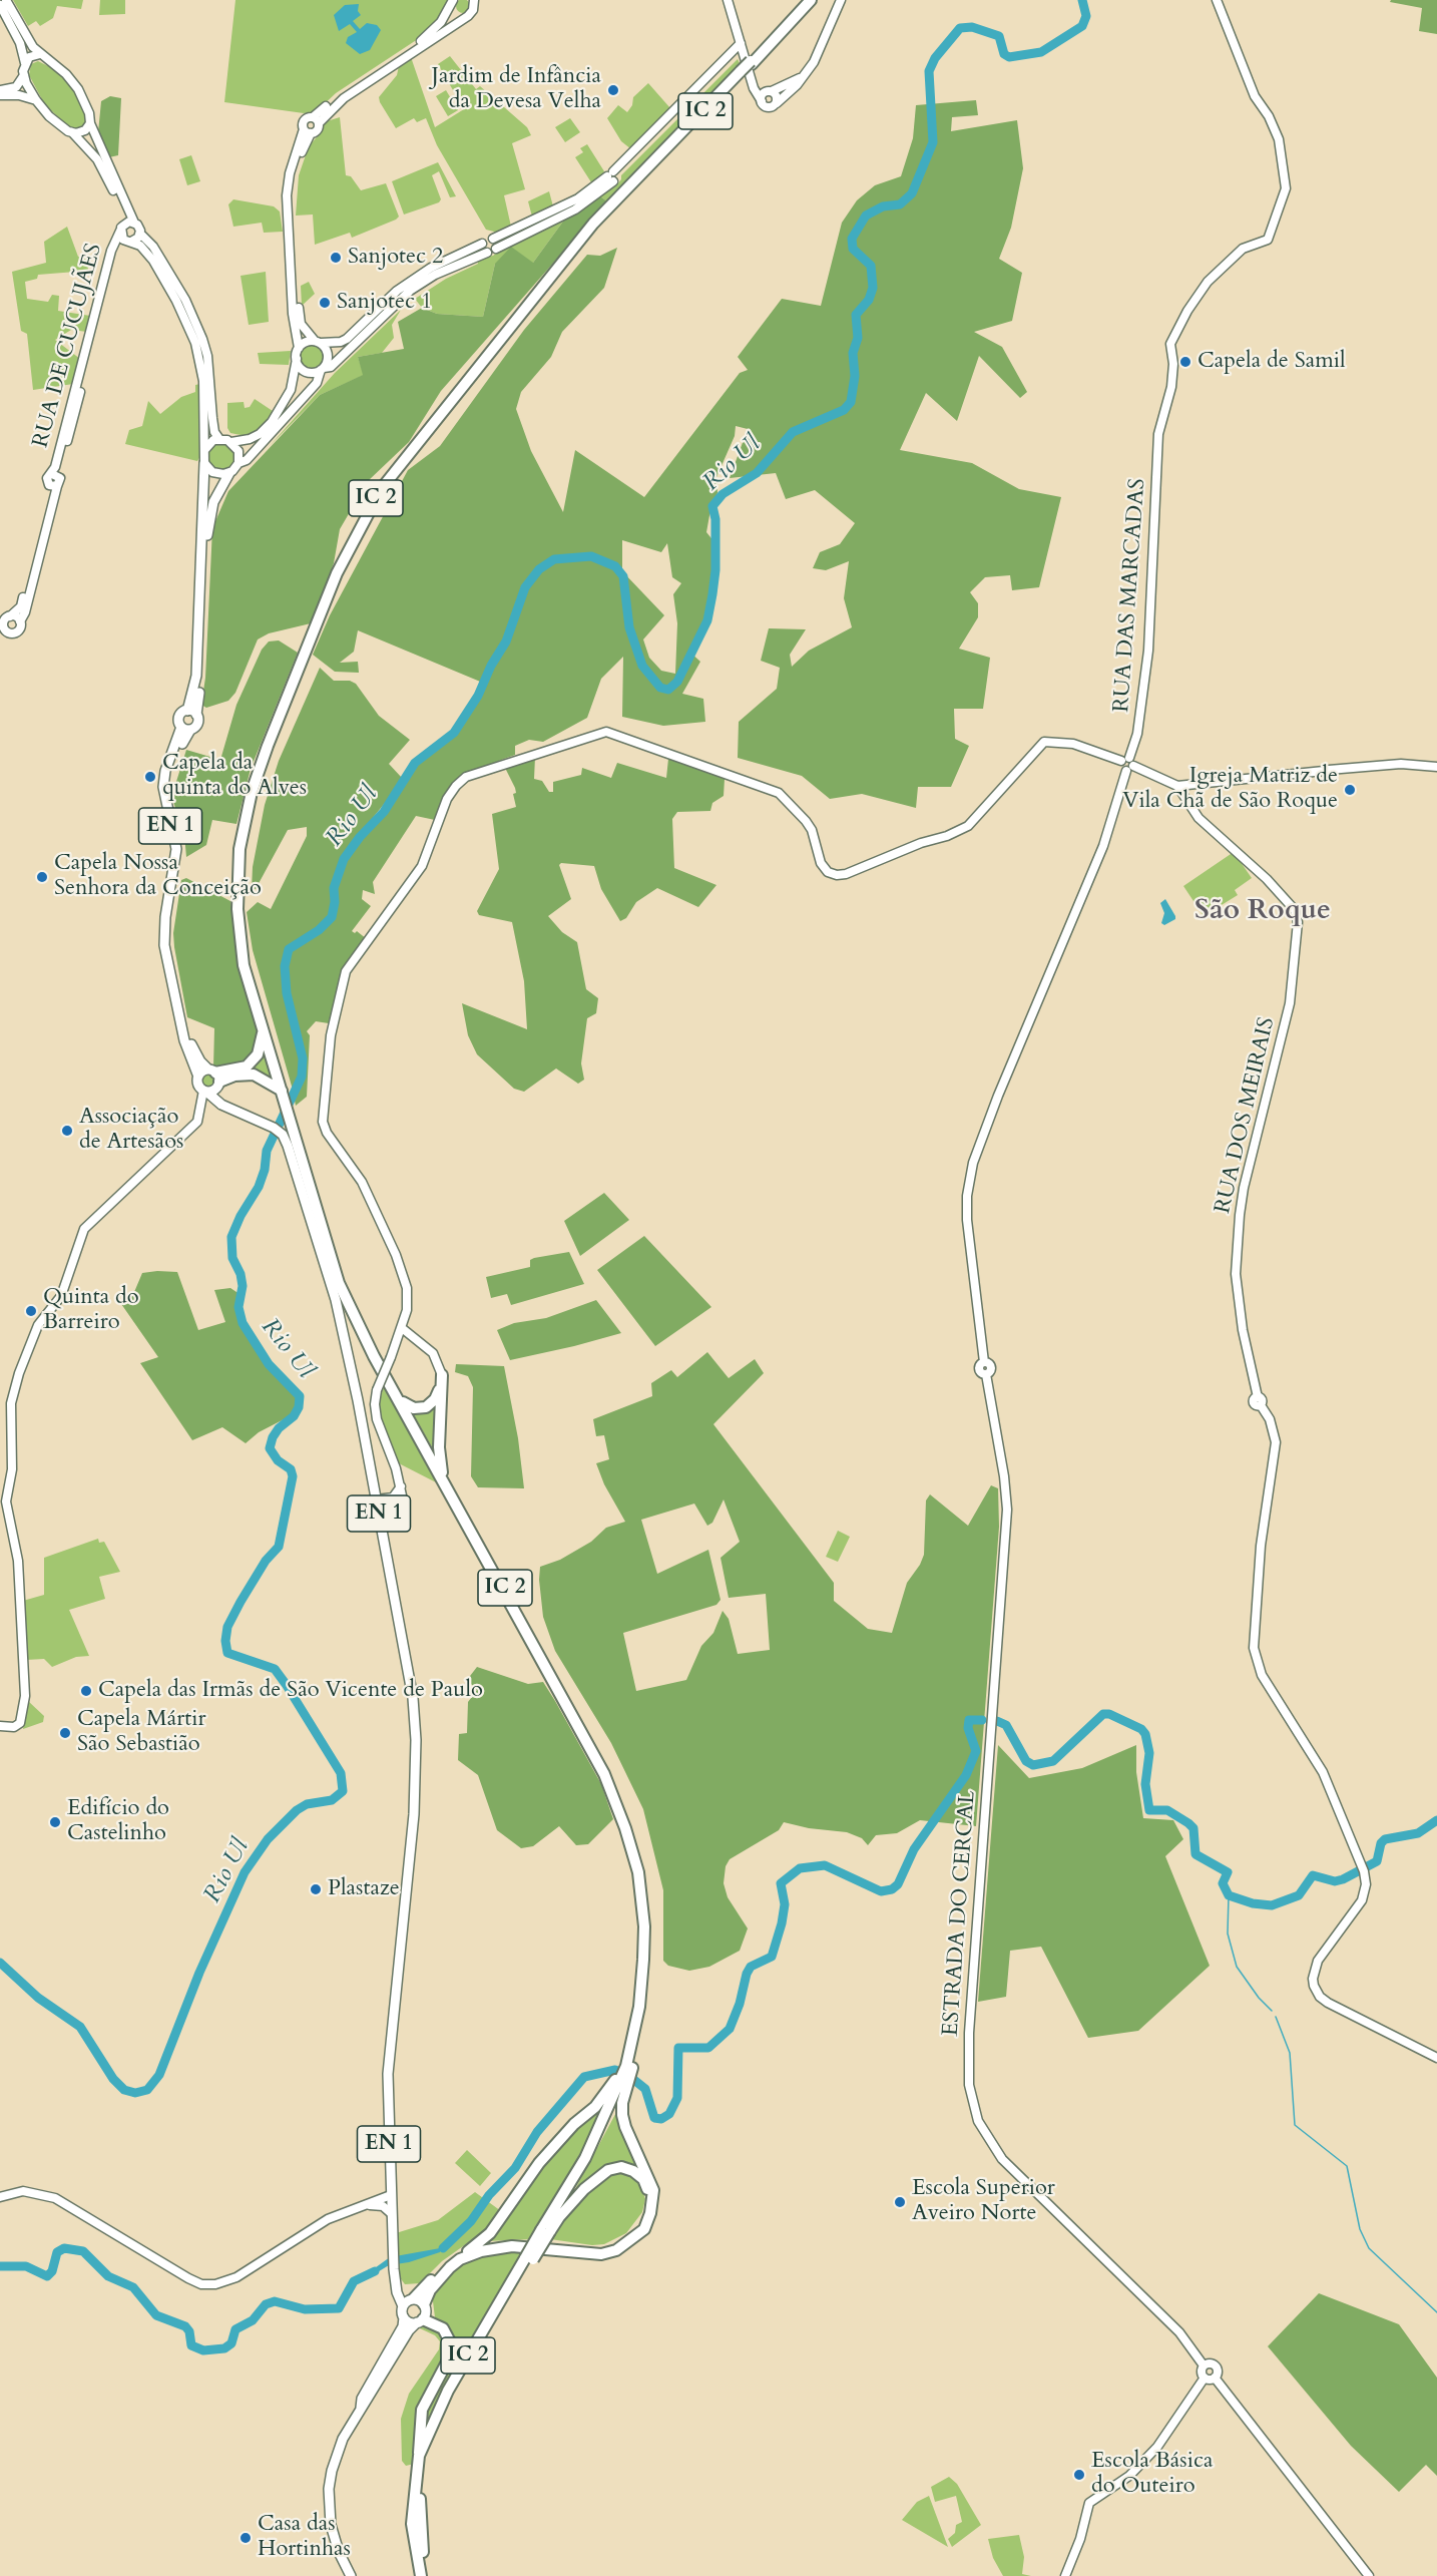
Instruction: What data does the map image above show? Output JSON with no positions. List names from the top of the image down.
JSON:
{
  "streets": {
    "highway": ["IC 2"],
    "main road": ["EN 1"],
    "street": [
      "RUA DE CUCUJÃES",
      "RUA DAS MARCADAS",
      "RUA DOS MEIRAIS",
      "ESTRADA DO CERCAL"
    ]
  },
  "crossings": [
    ["RUA DAS MARCADAS", "ESTRADA DO CERCAL"]
  ],
  "districts": ["São Roque"],
  "water": ["Rio Ul"],
  "places": [
    "Jardim de Infância da Devesa Velha",
    "Sanjotec 2",
    "Sanjotec 1",
    "Capela de Samil",
    "Capela da quinta do Alves",
    "Igreja Matriz de Vila Chã de São Roque",
    "Capela Nossa Senhora da Conceição",
    "Associação de Artesãos",
    "Quinta do Barreiro",
    "Capela das Irmãs de São Vicente de Paulo",
    "Capela Mártir São Sebastião",
    "Edifício do Castelinho",
    "Plastaze",
    "Escola Superior Aveiro Norte",
    "Escola Básica do Outeiro",
    "Casa das Hortinhas"
  ]
}
